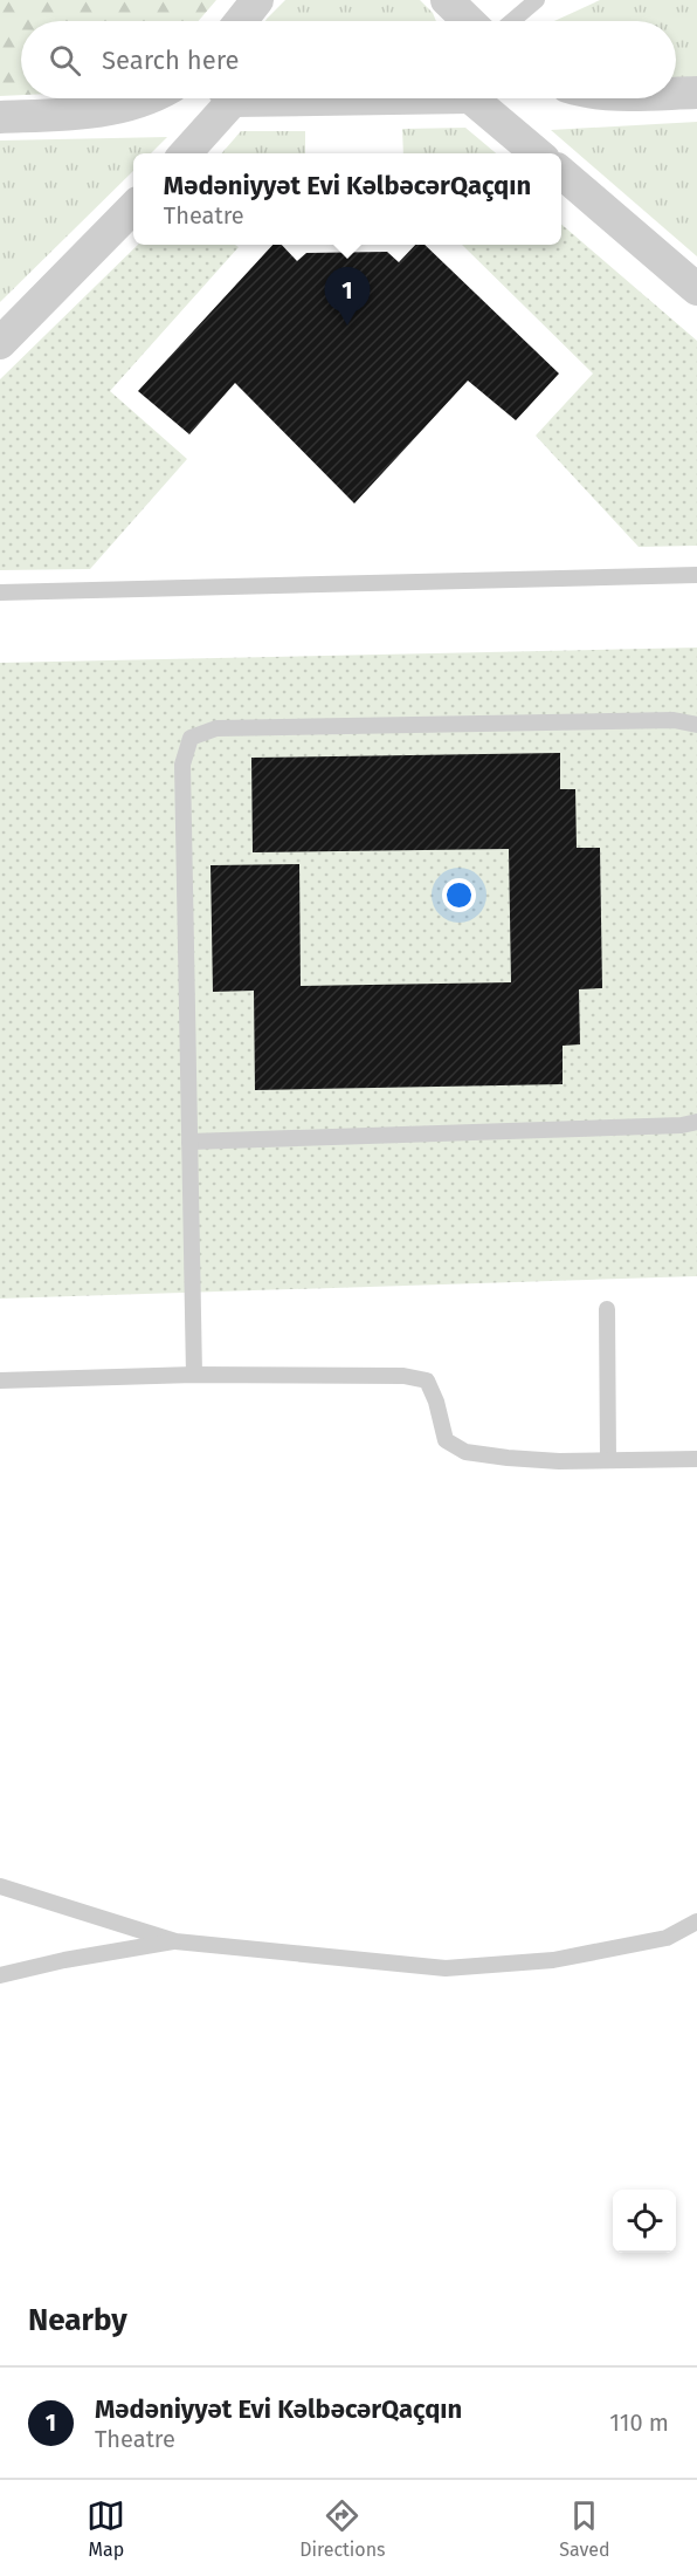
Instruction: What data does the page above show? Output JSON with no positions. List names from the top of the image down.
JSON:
{
  "page": {
    "search": "Search here",
    "popup": ["Mədəniyyət Evi KəlbəcərQaçqın", "Theatre"],
    "pins": "1",
    "heading": "Nearby",
    "list": [
      {
        "mark": "1",
        "name": "Mədəniyyət Evi KəlbəcərQaçqın",
        "note": "Theatre",
        "value": "110 m"
      }
    ],
    "nav": ["Map", "Directions", "Saved"]
  }
}
